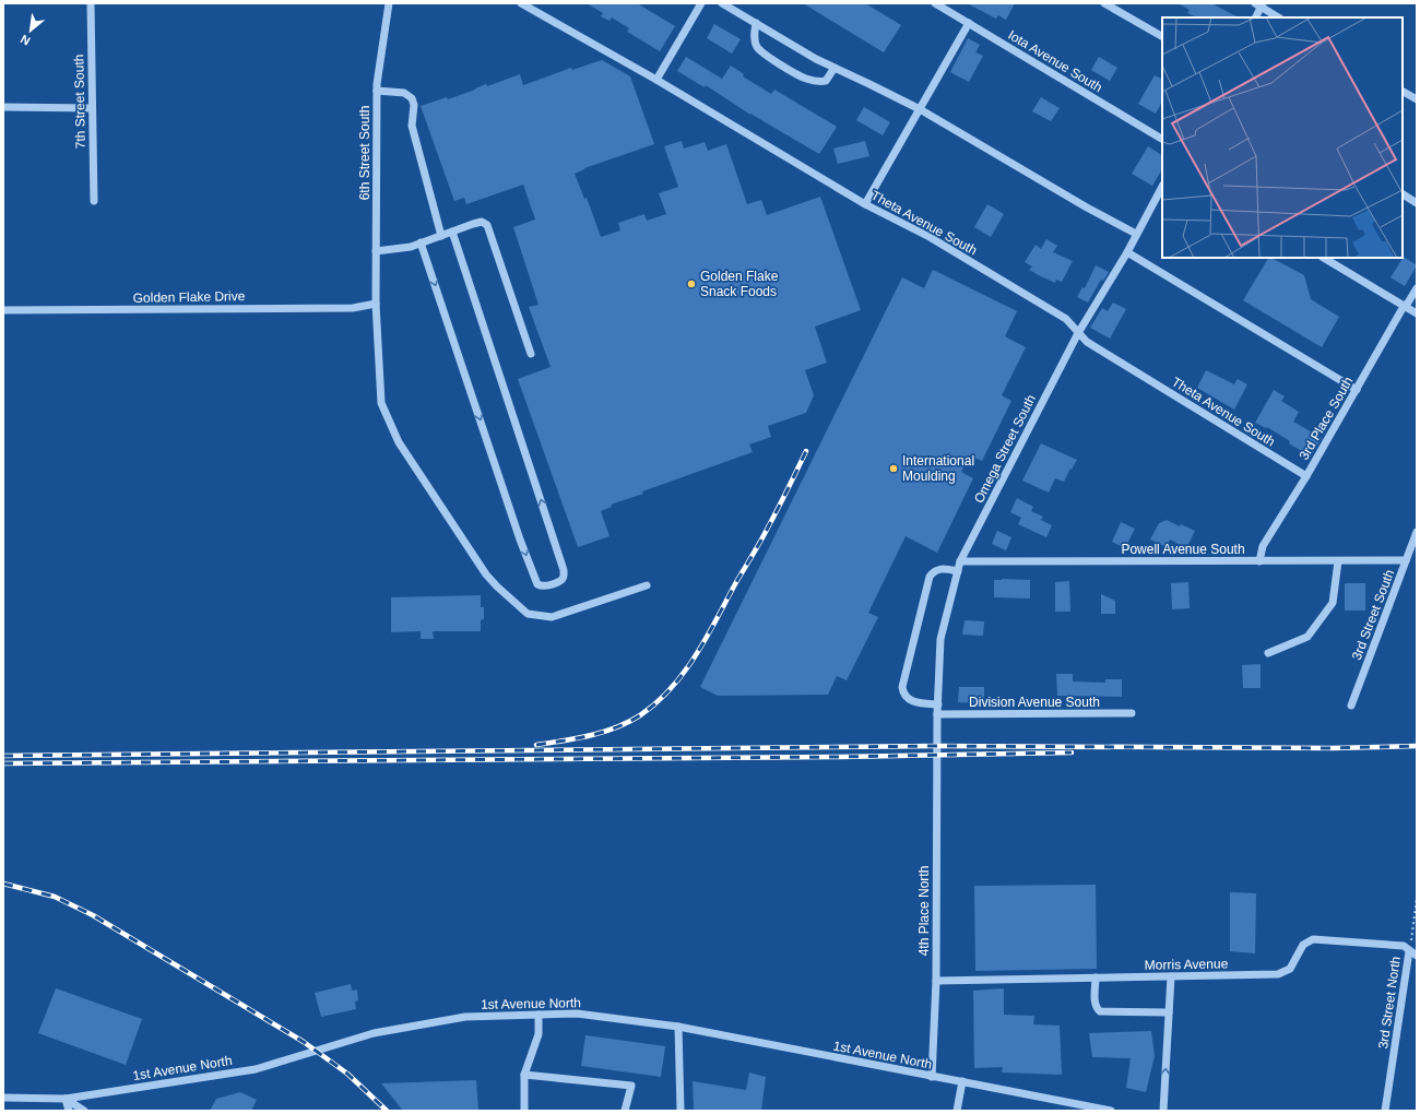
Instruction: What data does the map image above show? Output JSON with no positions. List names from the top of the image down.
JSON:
{
  "streets": {
    "street": [
      "Iota Avenue South",
      "7th Street South",
      "6th Street South",
      "Theta Avenue South",
      "Golden Flake Drive",
      "3rd Place South",
      "Omega Street South",
      "Powell Avenue South",
      "3rd Street South",
      "Division Avenue South",
      "4th Place North",
      "Morris Avenue",
      "3rd Street North",
      "1st Avenue North"
    ]
  },
  "crossings": [
    ["6th Street South", "Golden Flake Drive"],
    ["Theta Avenue South", "3rd Place South"],
    ["Theta Avenue South", "Omega Street South"],
    ["3rd Place South", "Powell Avenue South"],
    ["Omega Street South", "Powell Avenue South"],
    ["Omega Street South", "Division Avenue South"],
    ["Omega Street South", "4th Place North"],
    ["Powell Avenue South", "3rd Street South"],
    ["4th Place North", "Morris Avenue"],
    ["4th Place North", "1st Avenue North"],
    ["Morris Avenue", "3rd Street North"]
  ],
  "places": ["Golden Flake Snack Foods", "International Moulding"],
  "north": "bottom left"
}
